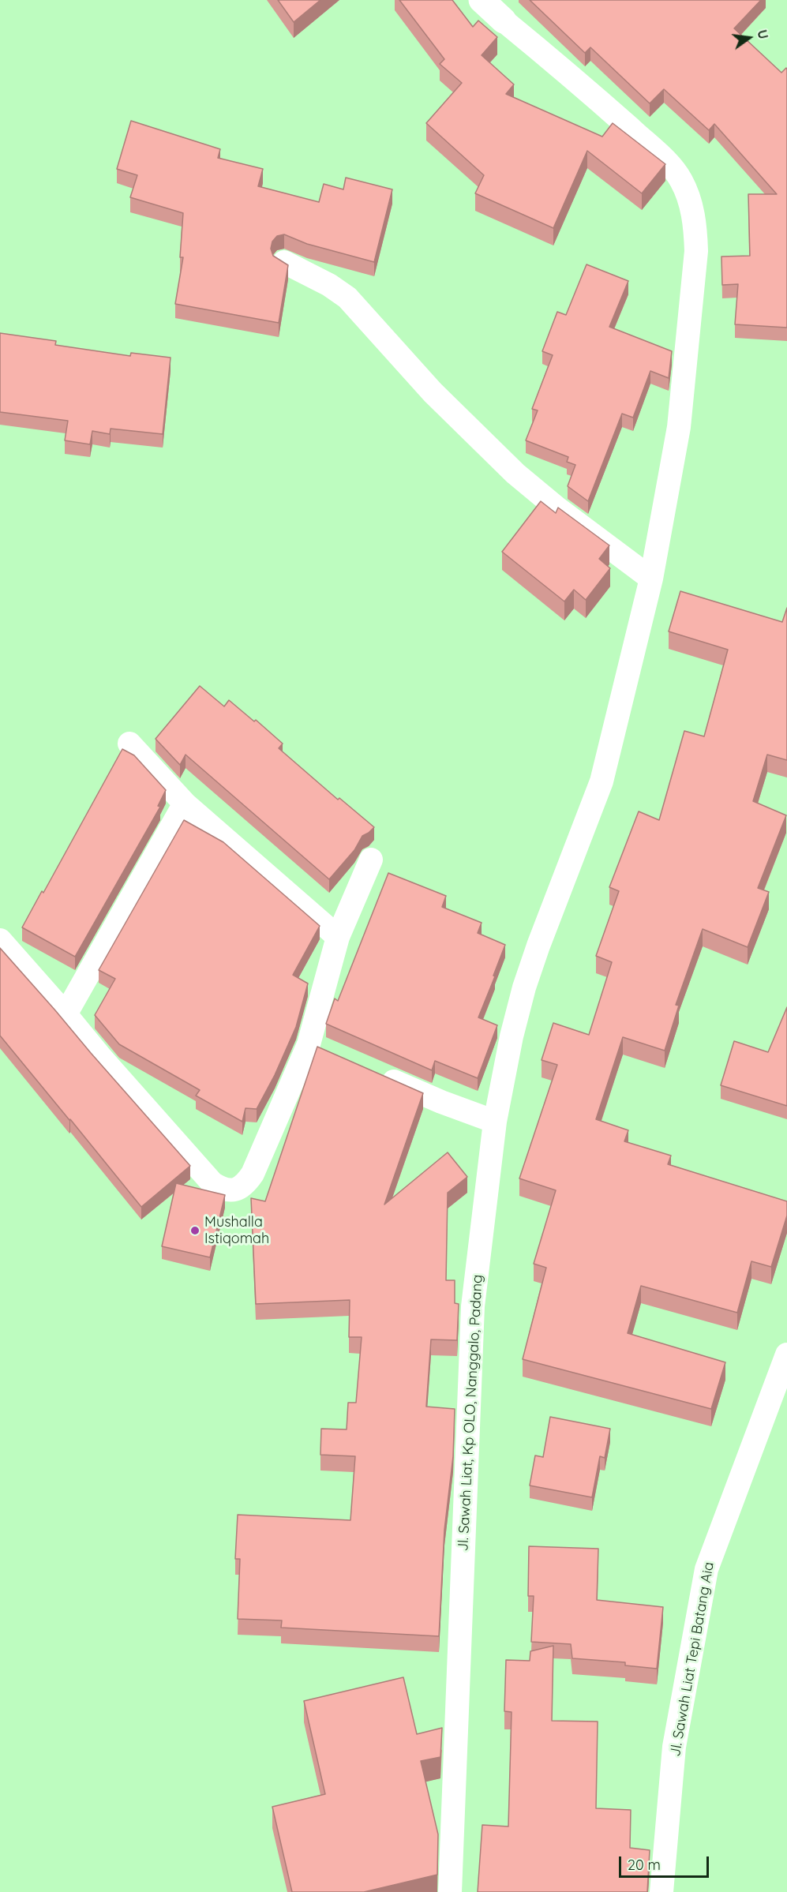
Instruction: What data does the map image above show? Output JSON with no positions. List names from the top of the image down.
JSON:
{
  "streets": {
    "street": ["Jl. Sawah Liat, Kp OLO, Nanggalo, Padang", "Jl. Sawah Liat Tepi Batang Aia"]
  },
  "places": ["Mushalla Istiqomah"],
  "scale_bar": "20 m",
  "north": "right"
}
